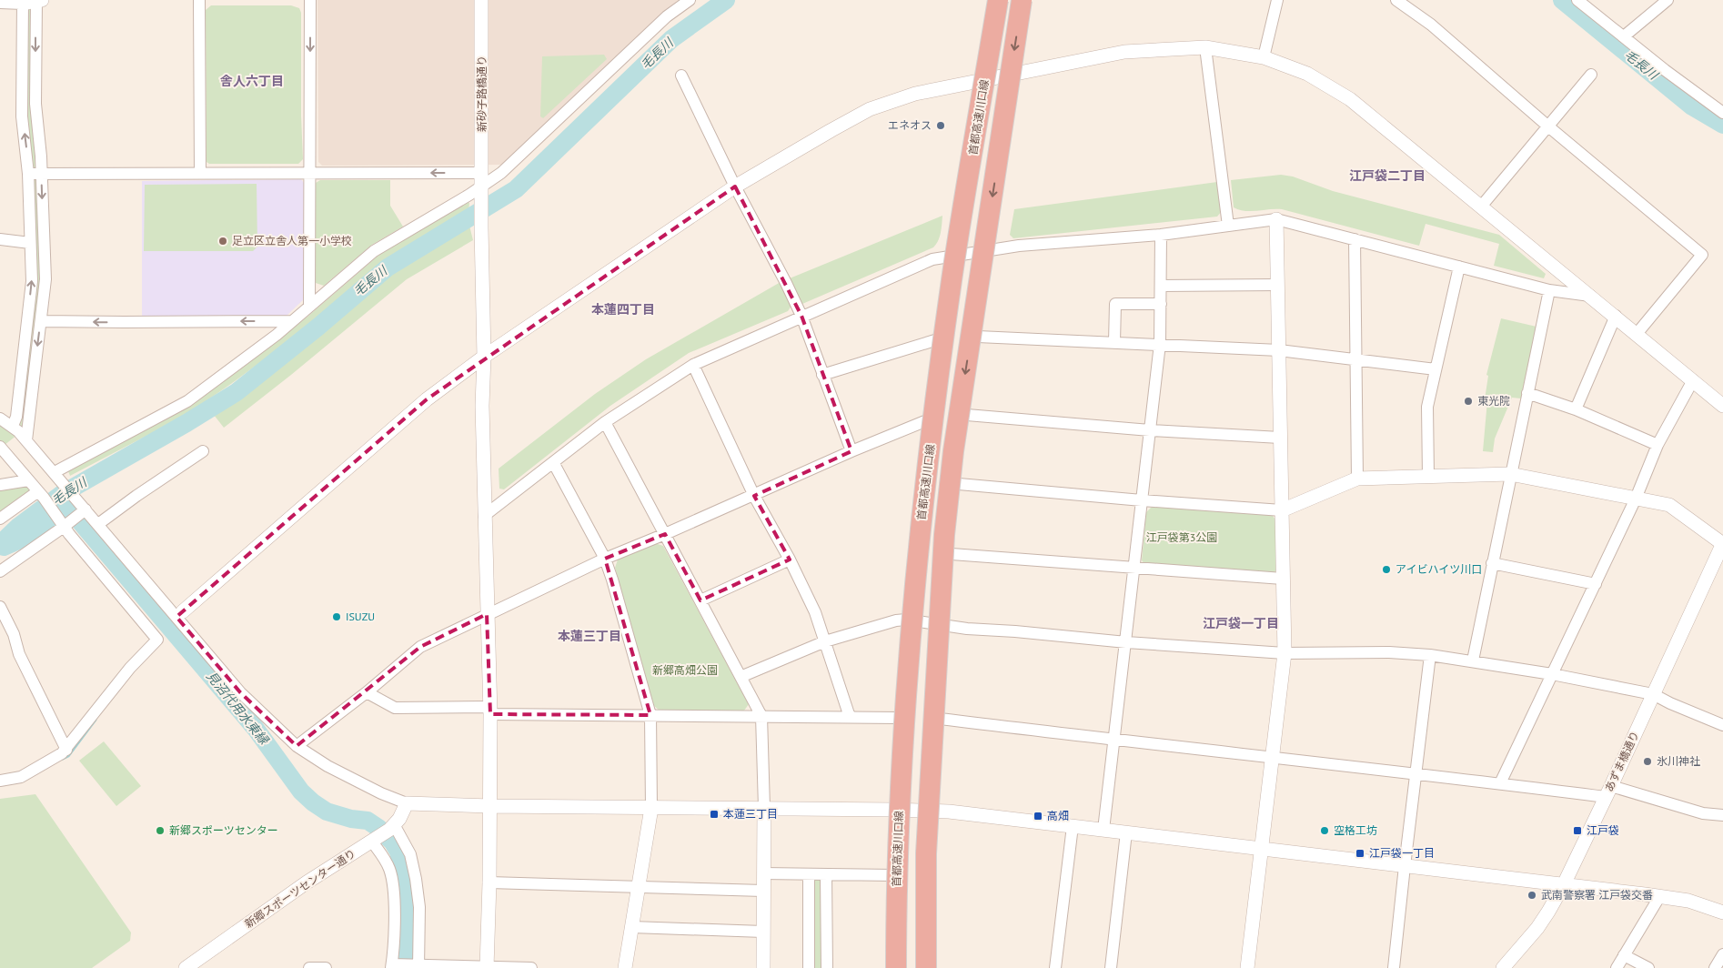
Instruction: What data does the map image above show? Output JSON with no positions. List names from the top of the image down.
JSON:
{
  "streets": {
    "highway": ["首都高速川口線"],
    "street": ["新砂子路橋通り", "あずま橋通り", "新郷スポーツセンター通り"]
  },
  "districts": [
    "舎人六丁目",
    "江戸袋二丁目",
    "本蓮四丁目",
    "江戸袋一丁目",
    "本蓮三丁目"
  ],
  "water": ["毛長川", "見沼代用水東縁"],
  "parks": ["江戸袋第3公園", "新郷高畑公園"],
  "places": {
    "other": [
      "エネオス",
      "足立区立舎人第一小学校",
      "東光院",
      "アイビハイツ川口",
      "ISUZU",
      "氷川神社",
      "新郷スポーツセンター",
      "空格工坊",
      "武南警察署 江戸袋交番"
    ],
    "transit": [
      "本蓮三丁目",
      "高畑",
      "江戸袋",
      "江戸袋一丁目"
    ]
  }
}
